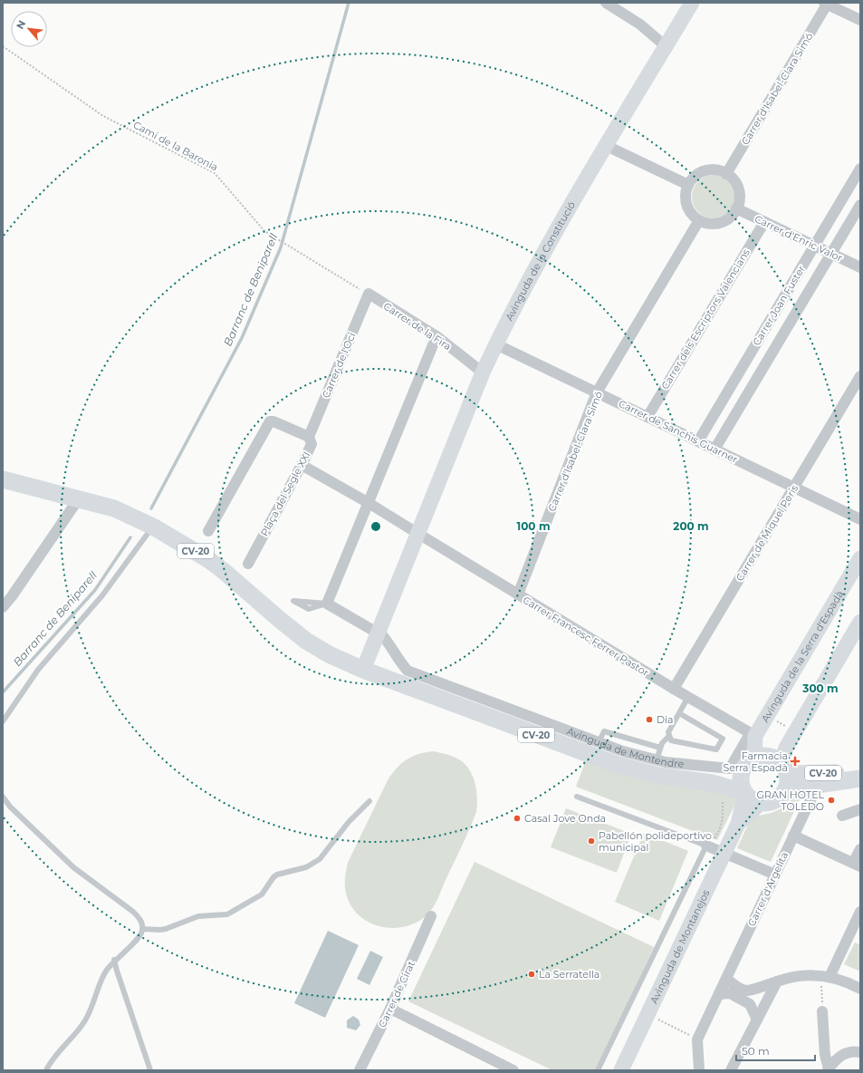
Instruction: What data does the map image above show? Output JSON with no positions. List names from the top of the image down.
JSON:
{
  "streets": {
    "main road": [
      "Avinguda de la Constitució",
      "CV-20",
      "Avinguda de la Serra d'Espadà",
      "Avinguda de Montendre",
      "Avinguda de Montanejos"
    ],
    "street": [
      "Carrer d'Isabel-Clara Simó",
      "Carrer d'Enric Valor",
      "Carrer Joan Fuster",
      "Carrer dels Escriptors Valencians",
      "Carrer de la Fira",
      "Carrer de l'Oci",
      "Carrer de Sanchis Guarner",
      "Plaça del Segle XXI",
      "Carrer de Miquel Peris",
      "Carrer Francesc Ferrer Pastor",
      "Carrer d'Argelita",
      "Carrer de Cirat"
    ],
    "path": ["Camí de la Baronia"]
  },
  "crossings": [
    ["Carrer d'Isabel-Clara Simó", "Carrer d'Enric Valor"],
    ["Carrer d'Isabel-Clara Simó", "Carrer de Sanchis Guarner"],
    ["Carrer d'Isabel-Clara Simó", "Carrer Francesc Ferrer Pastor"],
    ["Camí de la Baronia", "Carrer de la Fira"],
    ["Camí de la Baronia", "Carrer de l'Oci"],
    ["Carrer d'Enric Valor", "Carrer Joan Fuster"],
    ["Carrer d'Enric Valor", "Carrer dels Escriptors Valencians"],
    ["Avinguda de la Constitució", "Carrer de la Fira"],
    ["Avinguda de la Constitució", "Carrer de Sanchis Guarner"],
    ["Avinguda de la Constitució", "CV-20"],
    ["Avinguda de la Constitució", "Carrer Francesc Ferrer Pastor"],
    ["Avinguda de la Constitució", "Avinguda de Montendre"],
    ["Carrer Joan Fuster", "Carrer de Sanchis Guarner"],
    ["Carrer dels Escriptors Valencians", "Carrer de Sanchis Guarner"],
    ["Carrer de la Fira", "Carrer de l'Oci"],
    ["Carrer de l'Oci", "Plaça del Segle XXI"],
    ["Carrer de Sanchis Guarner", "Carrer de Miquel Peris"],
    ["Carrer de Miquel Peris", "Carrer Francesc Ferrer Pastor"],
    ["CV-20", "Avinguda de la Serra d'Espadà"],
    ["CV-20", "Avinguda de Montendre"],
    ["CV-20", "Carrer d'Argelita"],
    ["CV-20", "Avinguda de Montanejos"],
    ["Carrer Francesc Ferrer Pastor", "Avinguda de la Serra d'Espadà"],
    ["Carrer Francesc Ferrer Pastor", "Avinguda de Montendre"],
    ["Avinguda de la Serra d'Espadà", "Avinguda de Montendre"],
    ["Avinguda de la Serra d'Espadà", "Avinguda de Montanejos"],
    ["Avinguda de Montendre", "Avinguda de Montanejos"]
  ],
  "water": ["Barranc de Beniparell"],
  "places": {
    "other": [
      "Dia",
      "GRAN HOTEL TOLEDO",
      "Casal Jove Onda",
      "Pabellón polideportivo municipal",
      "La Serratella"
    ],
    "health": ["Farmacia Serra Espadà"]
  },
  "scale_bar": "50 m",
  "north": "top left",
  "rings": ["100 m", "200 m", "300 m"]
}
